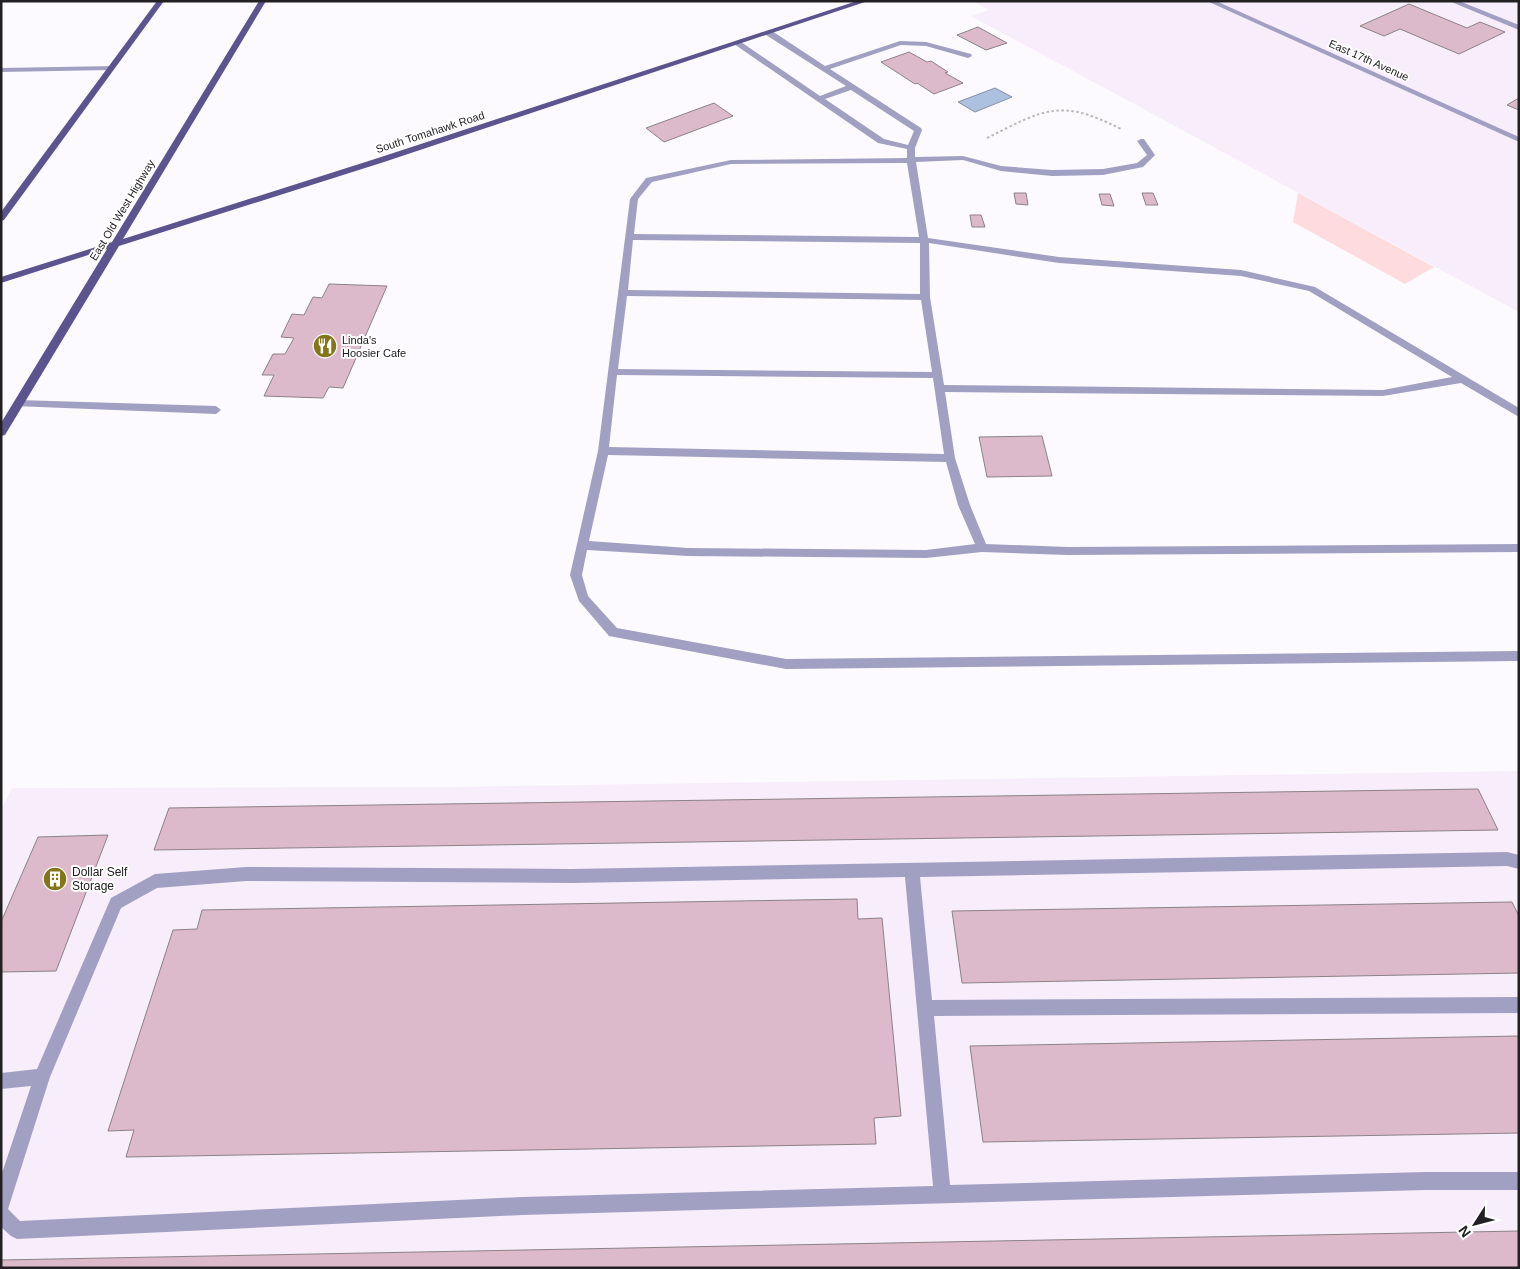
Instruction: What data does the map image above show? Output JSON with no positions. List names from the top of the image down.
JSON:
{
  "streets": {
    "main road": ["South Tomahawk Road", "East Old West Highway"],
    "street": ["East 17th Avenue"]
  },
  "crossings": [
    ["South Tomahawk Road", "East Old West Highway"]
  ],
  "places": {
    "restaurant": ["Linda's Hoosier Cafe"],
    "building": ["Dollar Self Storage"]
  },
  "north": "bottom left"
}
